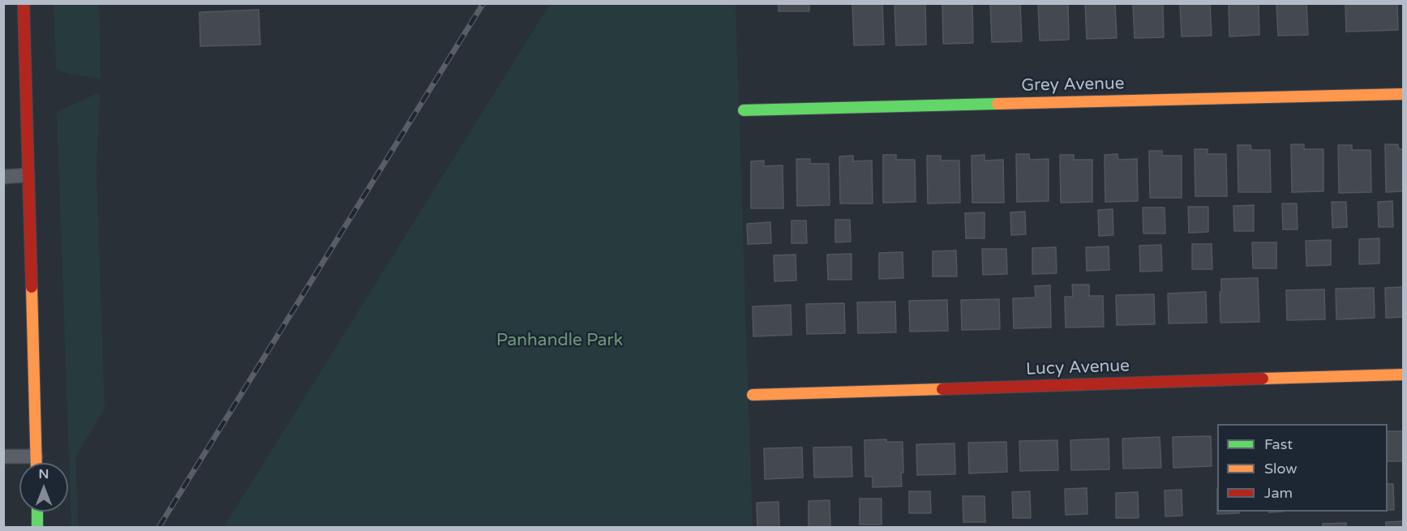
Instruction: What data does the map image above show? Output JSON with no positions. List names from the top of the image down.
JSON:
{
  "streets": {
    "street": ["Grey Avenue", "Lucy Avenue"]
  },
  "parks": ["Panhandle Park"],
  "legend": ["Fast", "Slow", "Jam"],
  "north": "top"
}
